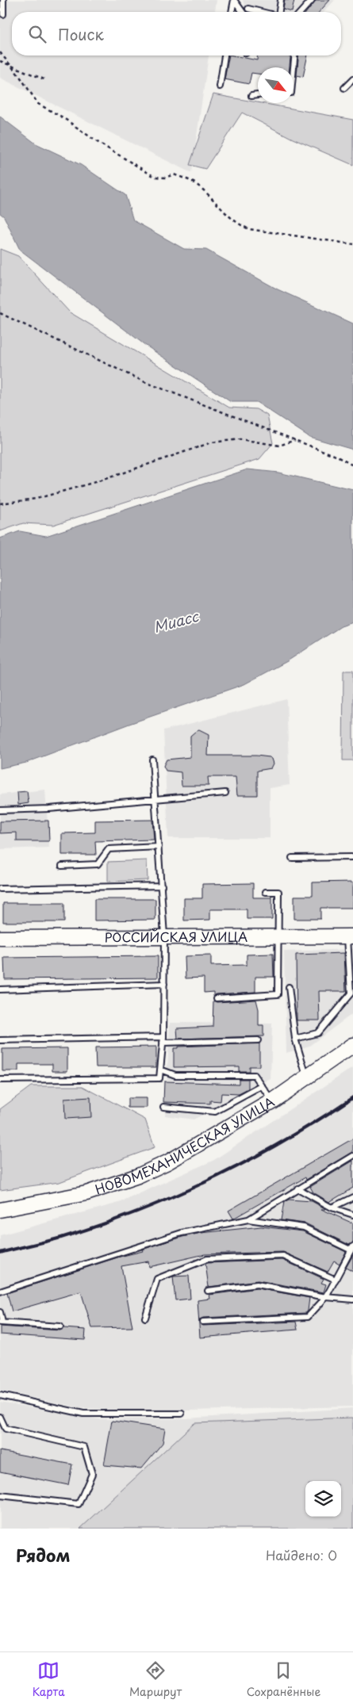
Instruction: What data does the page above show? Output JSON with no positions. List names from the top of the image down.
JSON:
{
  "streets": {
    "main road": ["РОССИЙСКАЯ УЛИЦА", "НОВОМЕХАНИЧЕСКАЯ УЛИЦА"]
  },
  "water": ["Миасс"],
  "north": "bottom right",
  "page": {
    "search": "Поиск",
    "heading": ["Рядом", "Найдено: 0"],
    "nav": ["Карта", "Маршрут", "Сохранённые"]
  }
}
